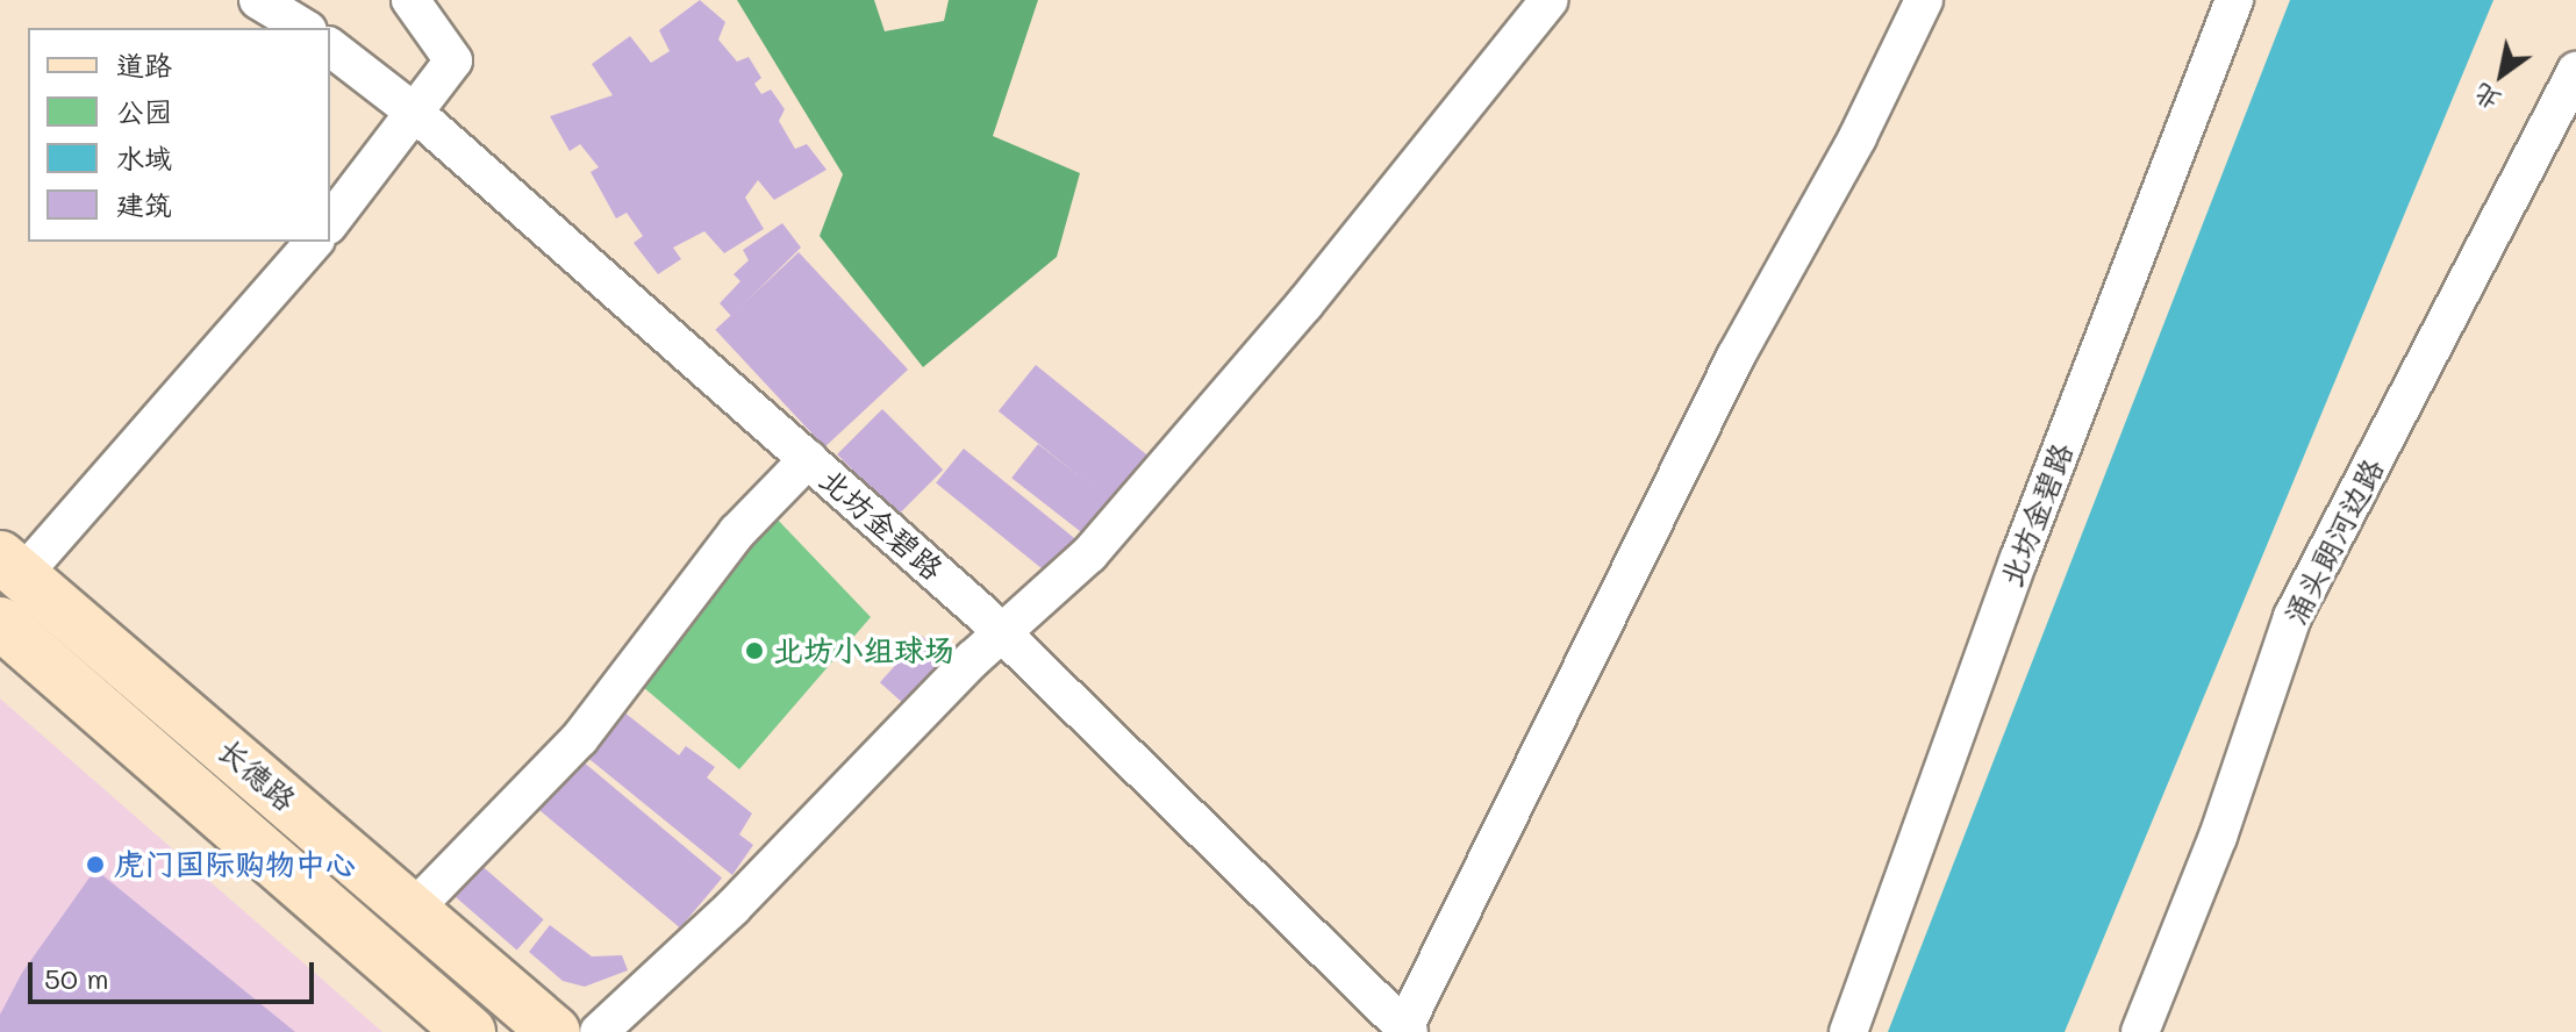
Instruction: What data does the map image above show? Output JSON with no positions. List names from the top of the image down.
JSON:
{
  "streets": {
    "main road": ["长德路"],
    "street": ["北坊金碧路", "涌头朗河边路"]
  },
  "places": ["北坊小组球场", "虎门国际购物中心"],
  "legend": [
    "道路",
    "公园",
    "水域",
    "建筑"
  ],
  "scale_bar": "50 m",
  "north": "bottom left"
}
